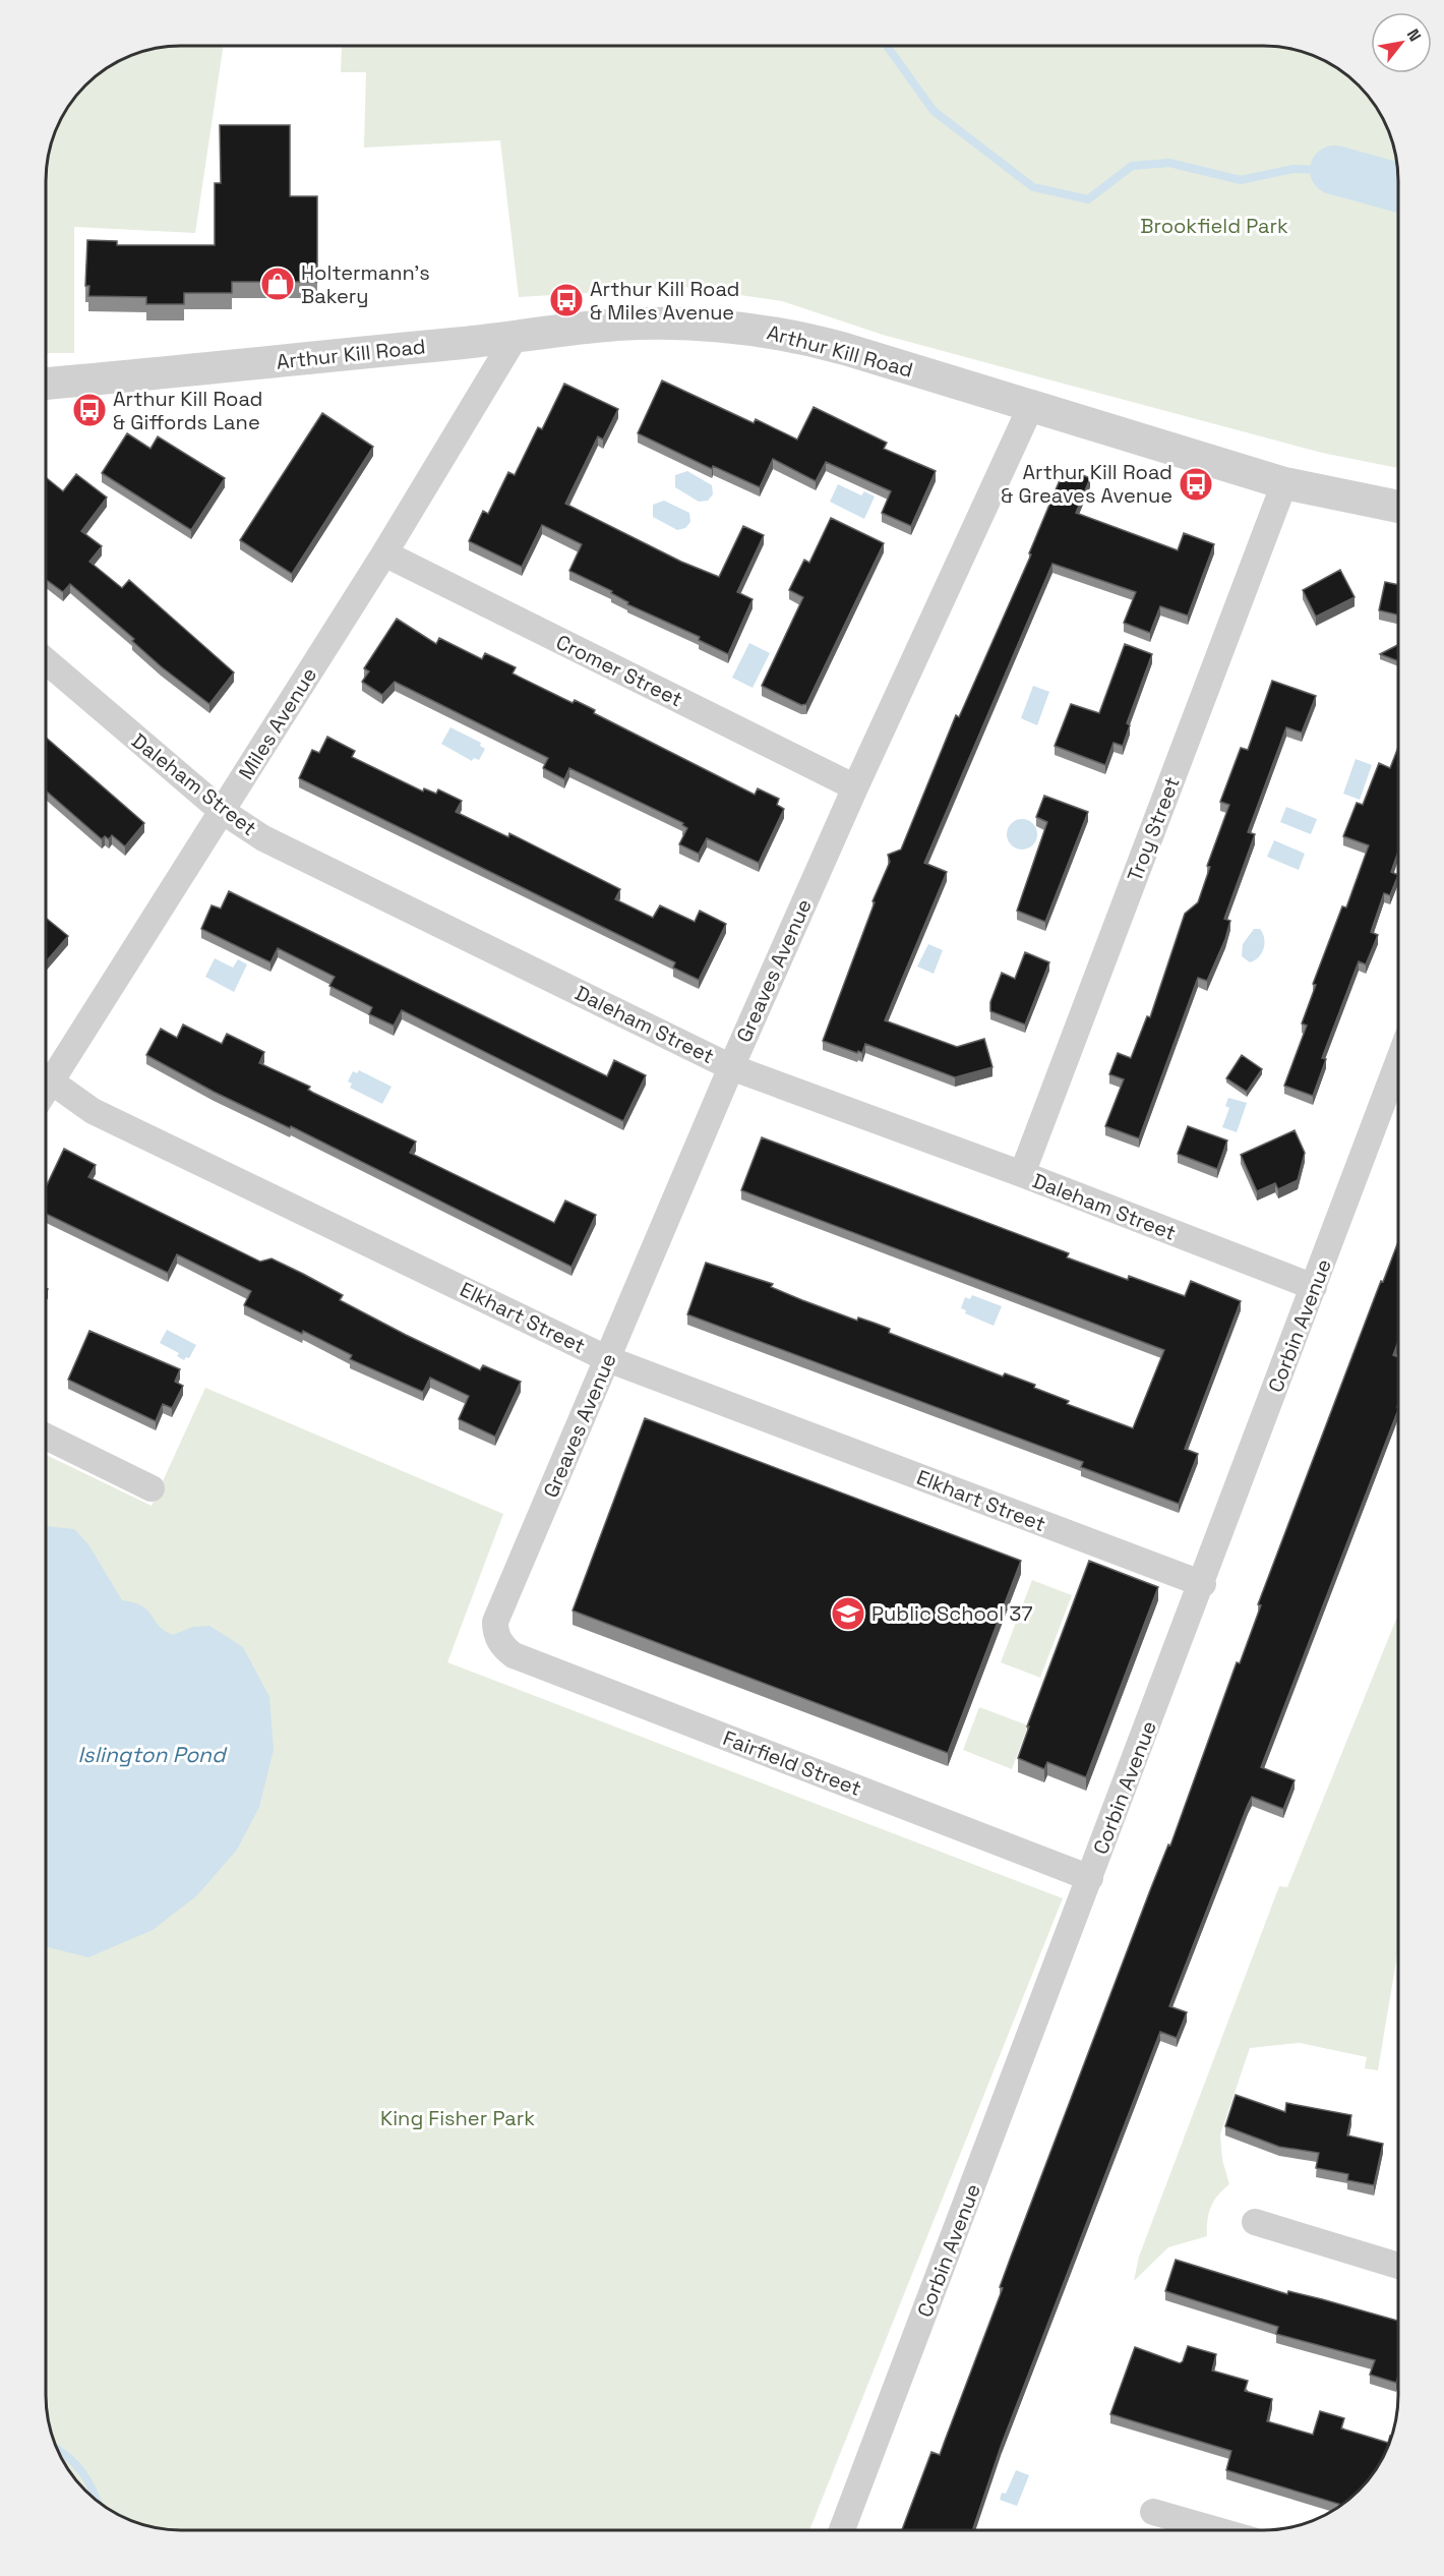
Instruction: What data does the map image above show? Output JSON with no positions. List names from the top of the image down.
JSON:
{
  "streets": {
    "street": [
      "Arthur Kill Road",
      "Cromer Street",
      "Miles Avenue",
      "Daleham Street",
      "Troy Street",
      "Greaves Avenue",
      "Elkhart Street",
      "Corbin Avenue",
      "Fairfield Street"
    ]
  },
  "crossings": [
    ["Arthur Kill Road", "Miles Avenue"],
    ["Arthur Kill Road", "Troy Street"],
    ["Arthur Kill Road", "Greaves Avenue"],
    ["Cromer Street", "Miles Avenue"],
    ["Cromer Street", "Greaves Avenue"],
    ["Miles Avenue", "Daleham Street"],
    ["Daleham Street", "Troy Street"],
    ["Daleham Street", "Greaves Avenue"],
    ["Daleham Street", "Corbin Avenue"],
    ["Greaves Avenue", "Elkhart Street"],
    ["Greaves Avenue", "Fairfield Street"],
    ["Elkhart Street", "Corbin Avenue"],
    ["Corbin Avenue", "Fairfield Street"]
  ],
  "water": ["Islington Pond"],
  "parks": ["Brookfield Park", "King Fisher Park"],
  "places": {
    "shop": ["Holtermann's Bakery"],
    "bus stop": ["Arthur Kill Road & Miles Avenue", "Arthur Kill Road & Giffords Lane", "Arthur Kill Road & Greaves Avenue"],
    "school or university": ["Public School 37"]
  },
  "north": "top right"
}
